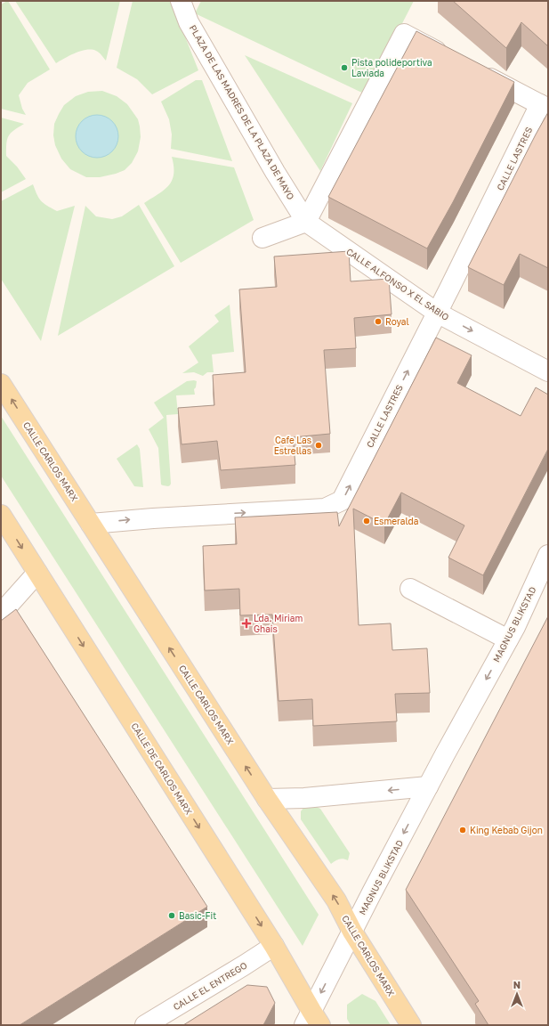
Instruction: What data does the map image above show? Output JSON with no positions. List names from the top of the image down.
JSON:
{
  "streets": {
    "main road": ["CALLE CARLOS MARX", "CALLE DE CARLOS MARX"],
    "street": [
      "PLAZA DE LAS MADRES DE LA PLAZA DE MAYO",
      "CALLE LASTRES",
      "CALLE ALFONSO X EL SABIO",
      "MAGNUS BLIKSTAD",
      "CALLE EL ENTREGO"
    ]
  },
  "crossings": [
    ["PLAZA DE LAS MADRES DE LA PLAZA DE MAYO", "CALLE ALFONSO X EL SABIO"],
    ["CALLE LASTRES", "CALLE ALFONSO X EL SABIO"],
    ["CALLE LASTRES", "CALLE CARLOS MARX"],
    ["CALLE CARLOS MARX", "MAGNUS BLIKSTAD"],
    ["MAGNUS BLIKSTAD", "CALLE DE CARLOS MARX"],
    ["CALLE DE CARLOS MARX", "CALLE EL ENTREGO"]
  ],
  "one_way": [
    "CALLE LASTRES",
    "CALLE ALFONSO X EL SABIO",
    "CALLE CARLOS MARX",
    "MAGNUS BLIKSTAD",
    "CALLE DE CARLOS MARX"
  ],
  "places": {
    "other": [
      "Pista polideportiva Laviada",
      "Royal",
      "Cafe Las Estrellas",
      "Esmeralda",
      "King Kebab Gijon",
      "Basic-Fit"
    ],
    "health": ["Lda. Miriam Ghais"]
  },
  "north": "top"
}
